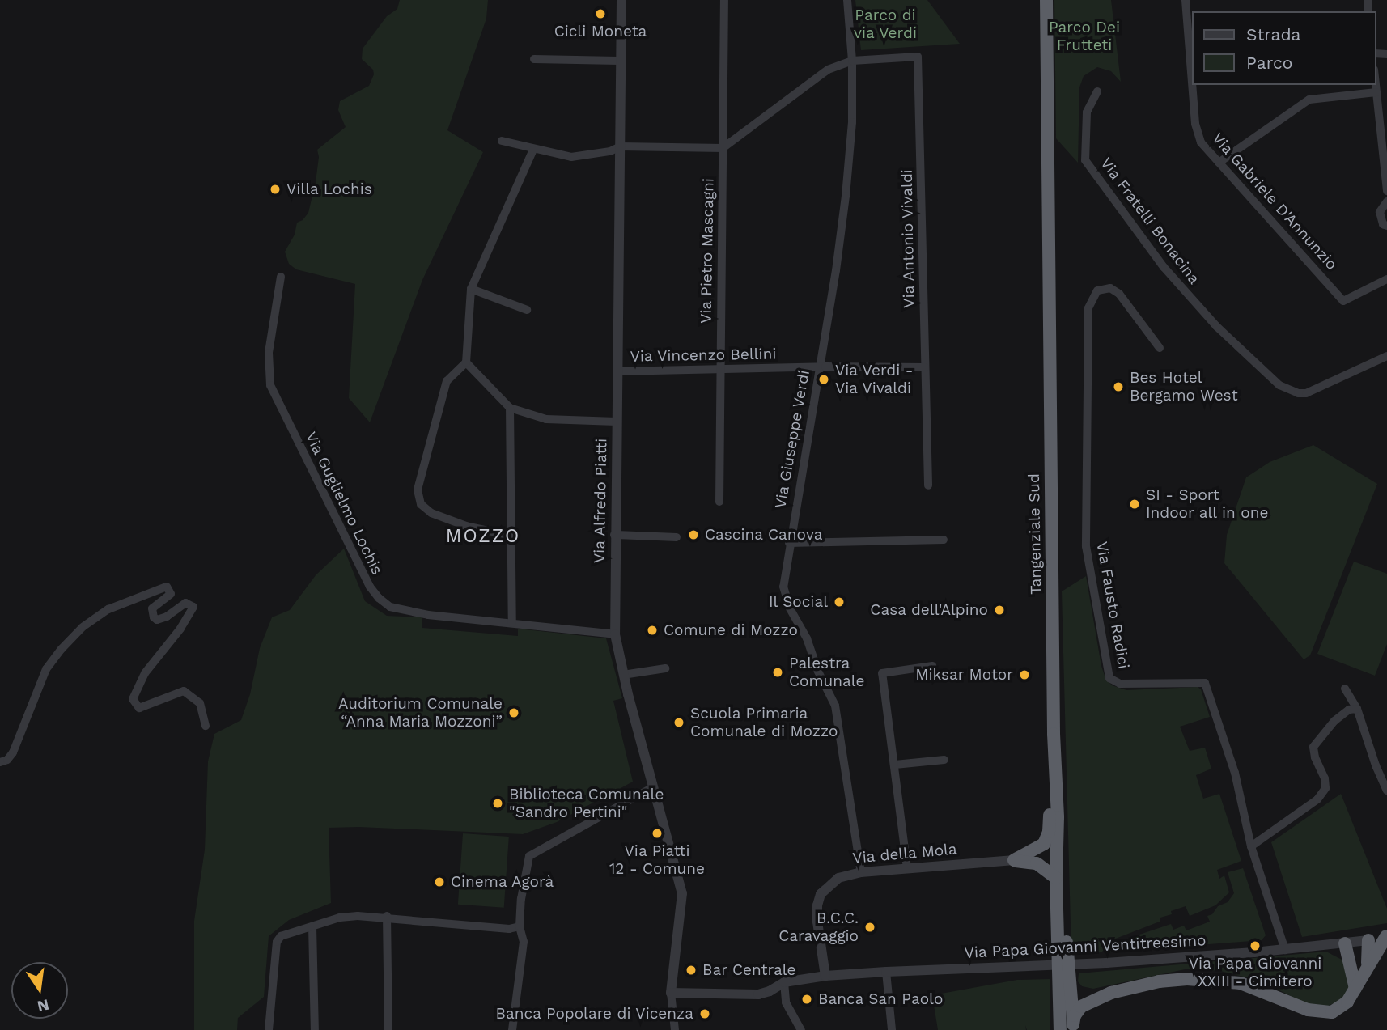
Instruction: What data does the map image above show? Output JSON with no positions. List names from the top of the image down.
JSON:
{
  "streets": {
    "highway": ["Tangenziale Sud"],
    "street": [
      "Via Gabriele D'Annunzio",
      "Via Fratelli Bonacina",
      "Via Antonio Vivaldi",
      "Via Pietro Mascagni",
      "Via Vincenzo Bellini",
      "Via Giuseppe Verdi",
      "Via Alfredo Piatti",
      "Via Guglielmo Lochis",
      "Via Fausto Radici",
      "Via della Mola",
      "Via Papa Giovanni Ventitreesimo"
    ]
  },
  "crossings": [
    ["Via Antonio Vivaldi", "Via Vincenzo Bellini"],
    ["Via Antonio Vivaldi", "Via Giuseppe Verdi"],
    ["Via Pietro Mascagni", "Via Vincenzo Bellini"],
    ["Via Vincenzo Bellini", "Via Giuseppe Verdi"],
    ["Via Vincenzo Bellini", "Via Alfredo Piatti"],
    ["Via Giuseppe Verdi", "Via della Mola"],
    ["Via Alfredo Piatti", "Via Guglielmo Lochis"],
    ["Via Alfredo Piatti", "Via Papa Giovanni Ventitreesimo"],
    ["Via Fausto Radici", "Via Papa Giovanni Ventitreesimo"],
    ["Via della Mola", "Via Papa Giovanni Ventitreesimo"]
  ],
  "districts": ["MOZZO"],
  "parks": ["Parco di via Verdi", "Parco Dei Frutteti"],
  "places": [
    "Cicli Moneta",
    "Villa Lochis",
    "Via Verdi - Via Vivaldi",
    "Bes Hotel Bergamo West",
    "SI - Sport Indoor all in one",
    "Cascina Canova",
    "Il Social",
    "Casa dell'Alpino",
    "Comune di Mozzo",
    "Palestra Comunale",
    "Miksar Motor",
    "Auditorium Comunale “Anna Maria Mozzoni”",
    "Scuola Primaria Comunale di Mozzo",
    "Biblioteca Comunale \"Sandro Pertini\"",
    "Via Piatti 12 - Comune",
    "Cinema Agorà",
    "B.C.C. Caravaggio",
    "Via Papa Giovanni XXIII - Cimitero",
    "Bar Centrale",
    "Banca San Paolo",
    "Banca Popolare di Vicenza"
  ],
  "legend": ["Strada", "Parco"],
  "north": "bottom"
}
